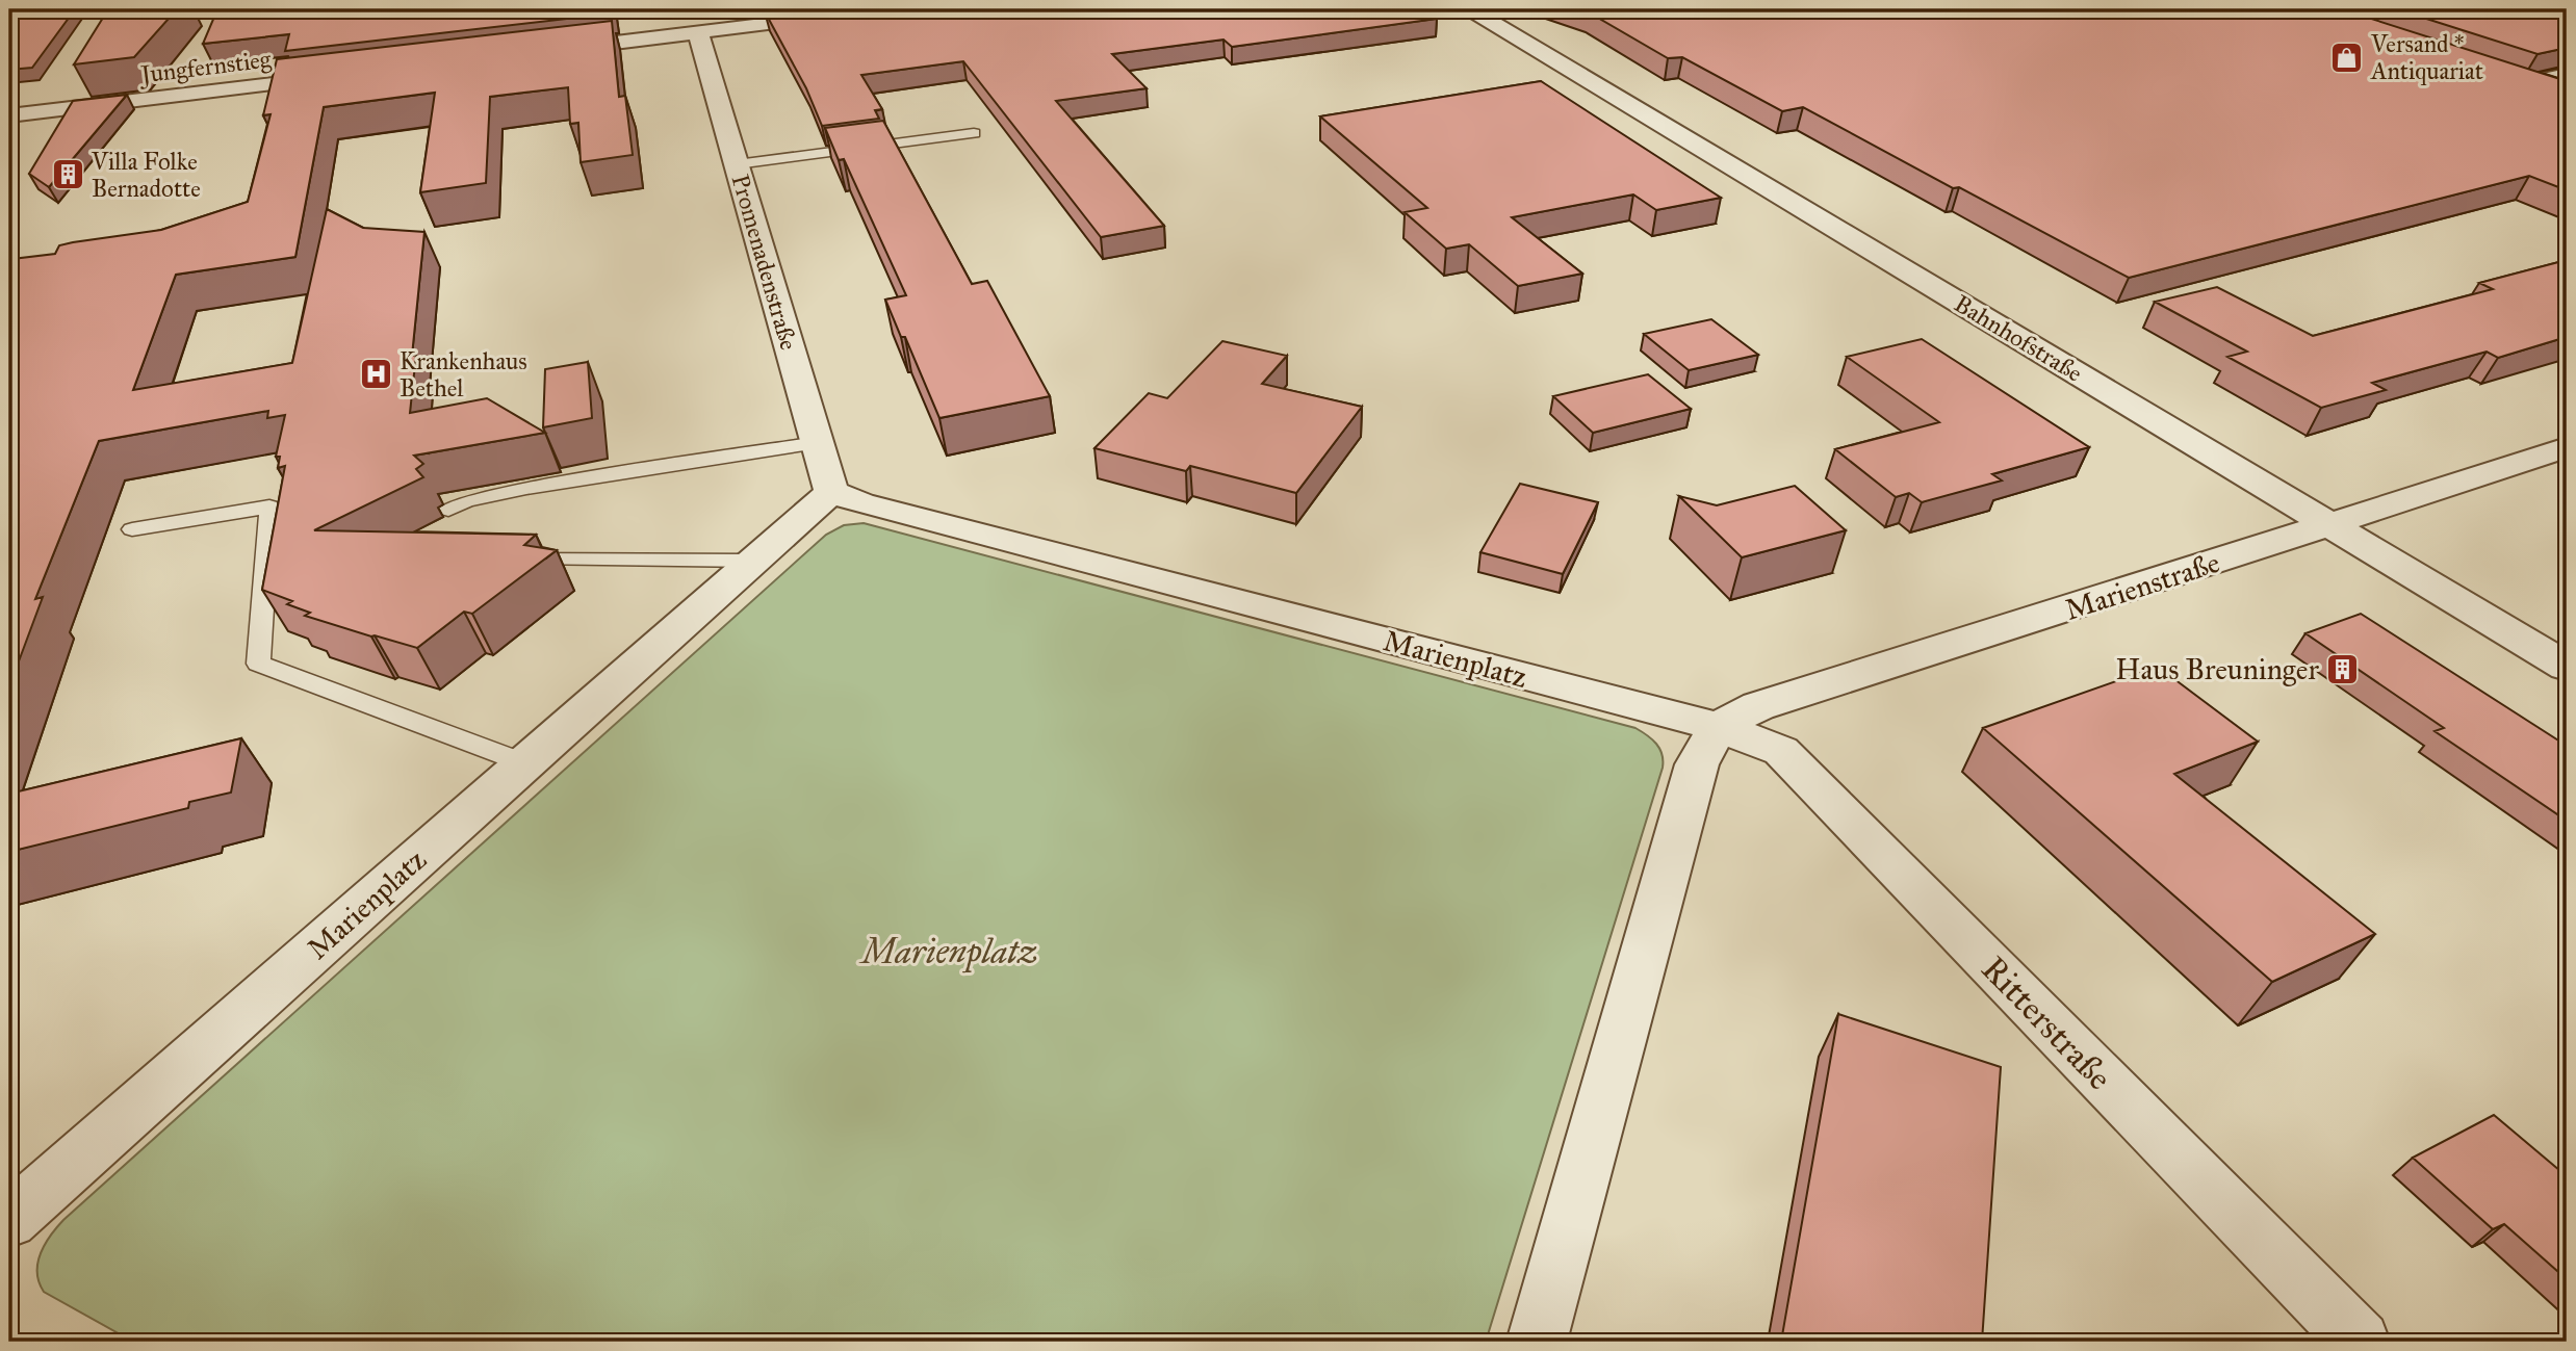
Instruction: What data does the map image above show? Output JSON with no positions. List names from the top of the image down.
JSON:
{
  "streets": {
    "street": [
      "Jungfernstieg",
      "Promenadenstraße",
      "Bahnhofstraße",
      "Marienstraße",
      "Marienplatz",
      "Ritterstraße"
    ]
  },
  "crossings": [
    ["Promenadenstraße", "Marienplatz"],
    ["Bahnhofstraße", "Marienstraße"],
    ["Marienstraße", "Marienplatz"],
    ["Marienstraße", "Ritterstraße"],
    ["Marienplatz", "Ritterstraße"]
  ],
  "parks": ["Marienplatz"],
  "places": {
    "shop": ["Versand * Antiquariat"],
    "building": ["Villa Folke Bernadotte", "Haus Breuninger"],
    "hospital": ["Krankenhaus Bethel"]
  }
}
